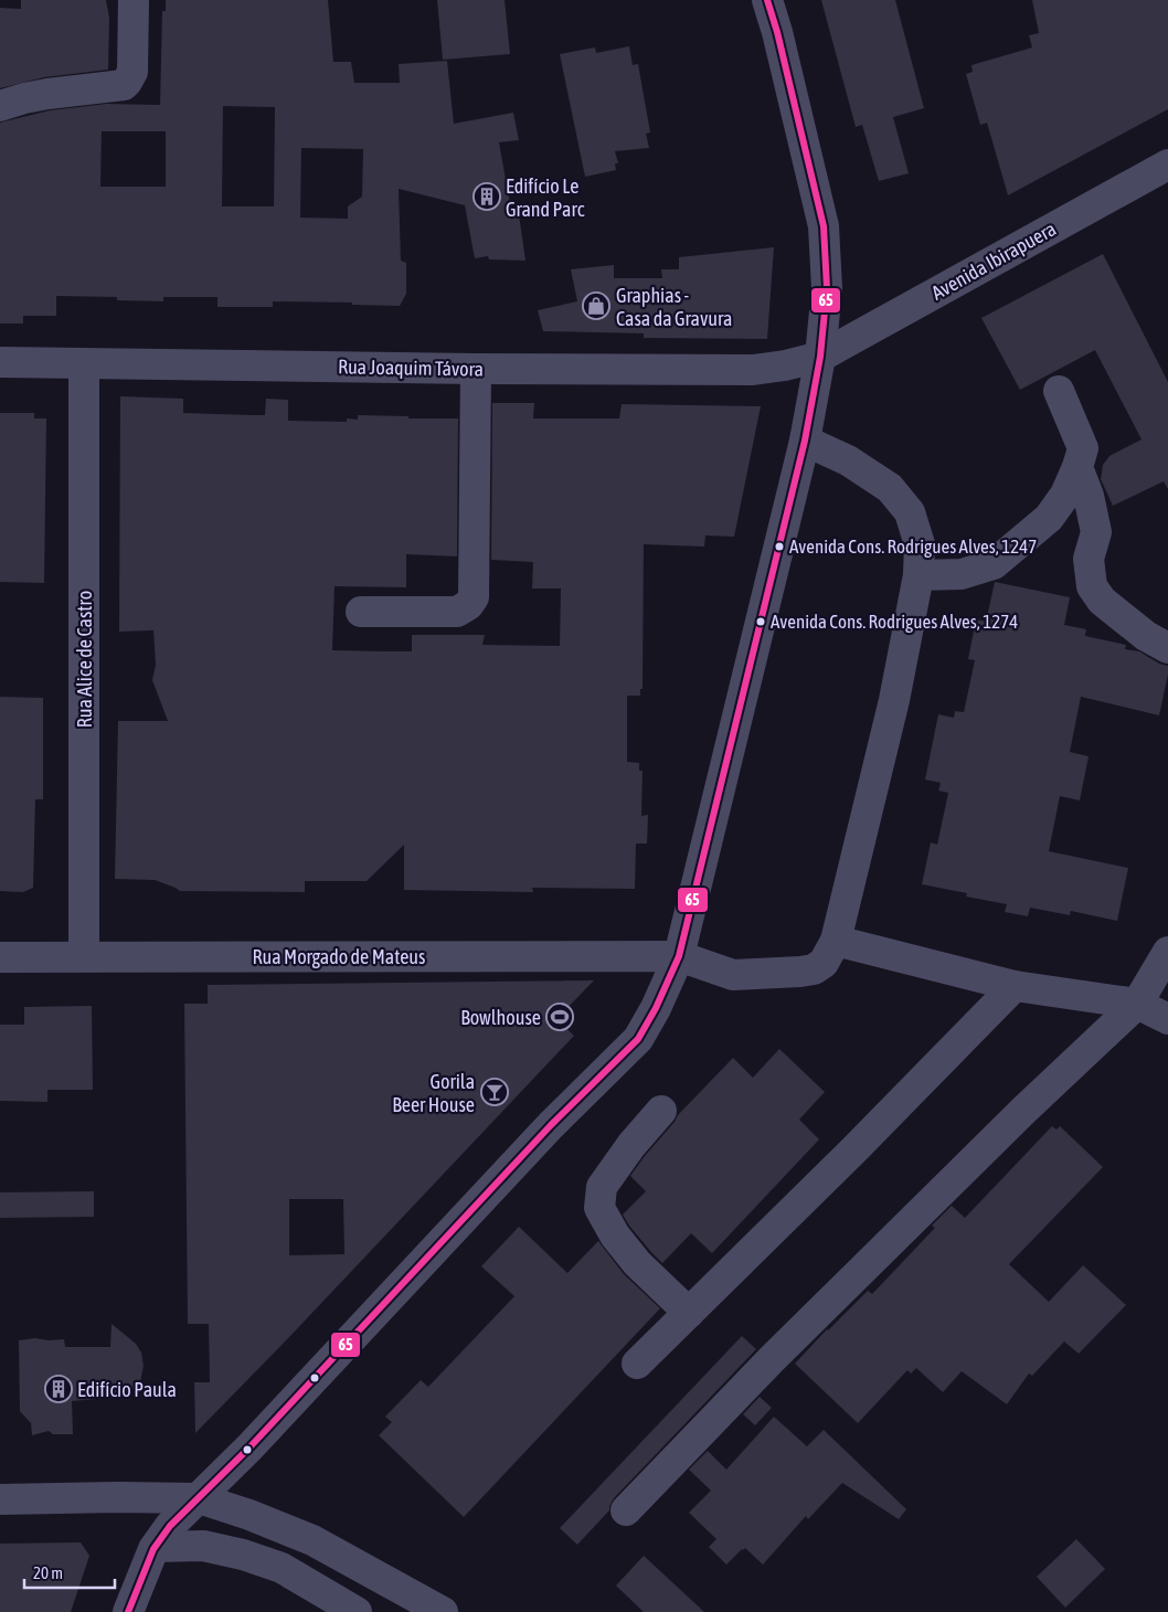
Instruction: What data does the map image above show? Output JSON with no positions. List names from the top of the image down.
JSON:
{
  "streets": {
    "street": [
      "Avenida Ibirapuera",
      "Rua Joaquim Távora",
      "Rua Alice de Castro",
      "Rua Morgado de Mateus"
    ]
  },
  "crossings": [
    ["Avenida Ibirapuera", "Rua Joaquim Távora"],
    ["Rua Joaquim Távora", "Rua Alice de Castro"],
    ["Rua Alice de Castro", "Rua Morgado de Mateus"]
  ],
  "places": {
    "building": ["Edifício Le Grand Parc", "Edifício Paula"],
    "shop": ["Graphias - Casa da Gravura"],
    "other": ["Avenida Cons. Rodrigues Alves, 1247", "Avenida Cons. Rodrigues Alves, 1274"],
    "sports": ["Bowlhouse"],
    "bar": ["Gorila Beer House"]
  },
  "lines": ["transit line 65"],
  "scale_bar": "20 m"
}
